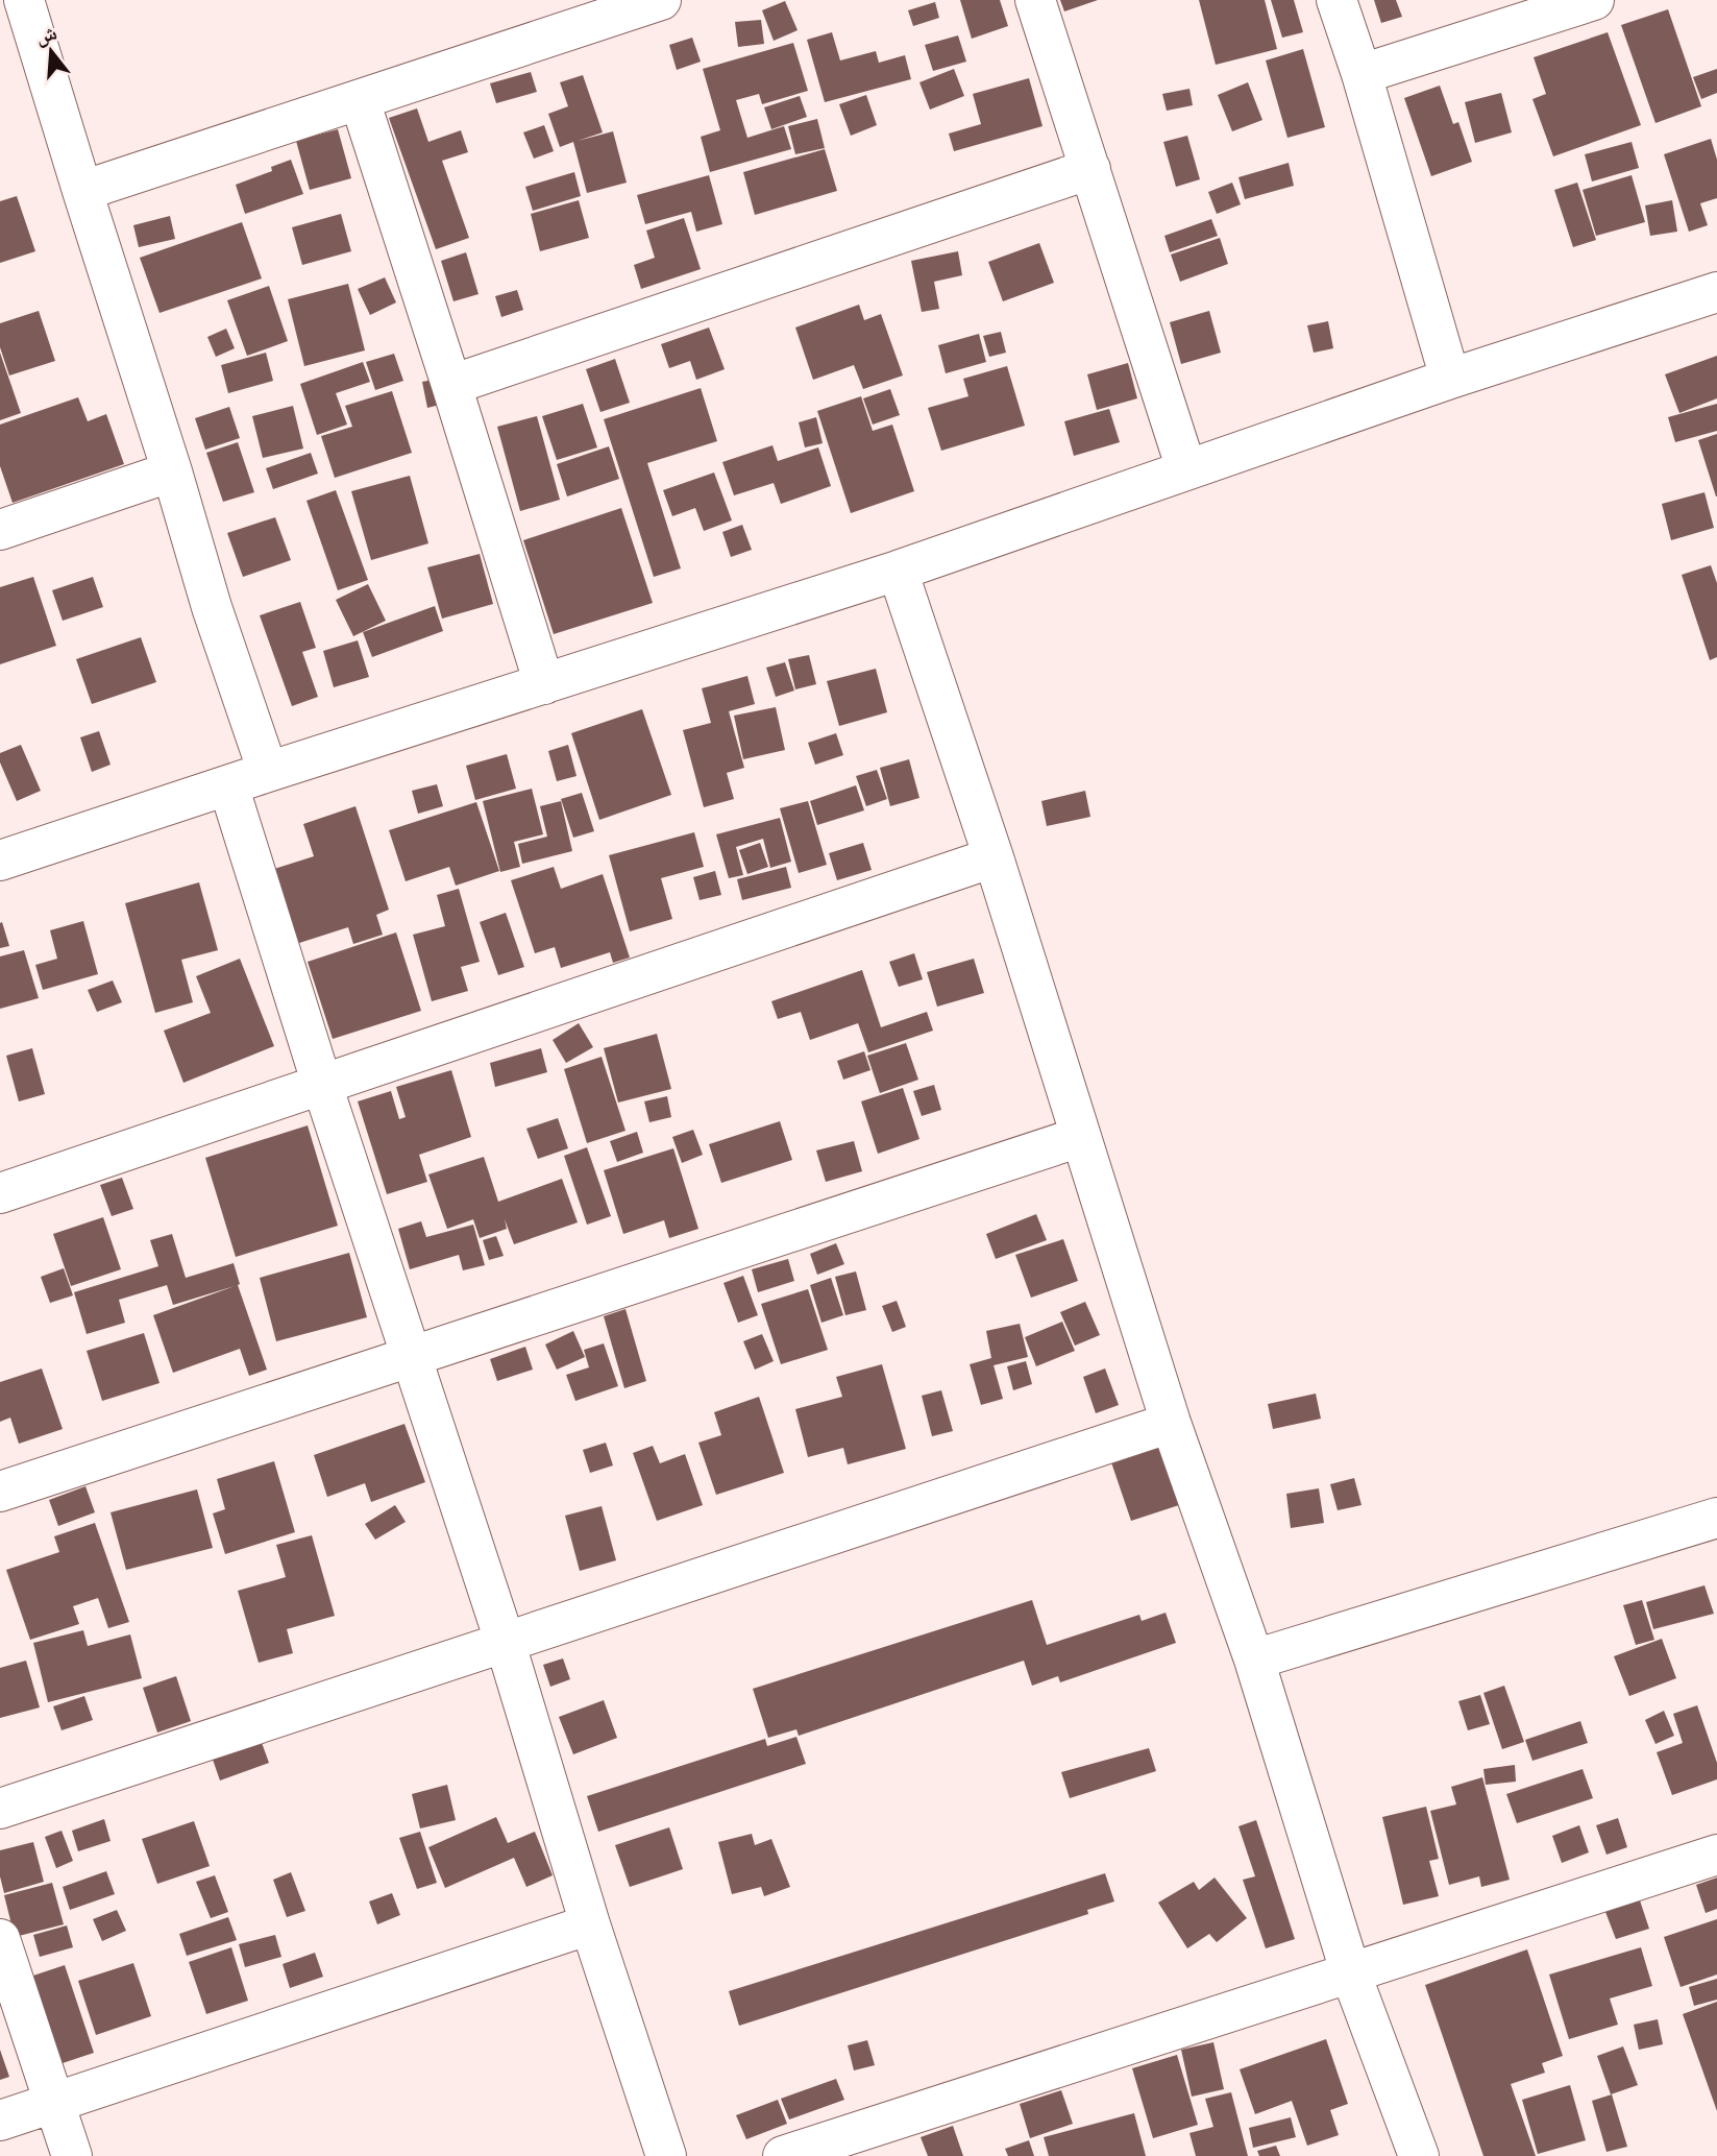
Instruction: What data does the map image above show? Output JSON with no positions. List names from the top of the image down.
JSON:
{
  "north": "top"
}
